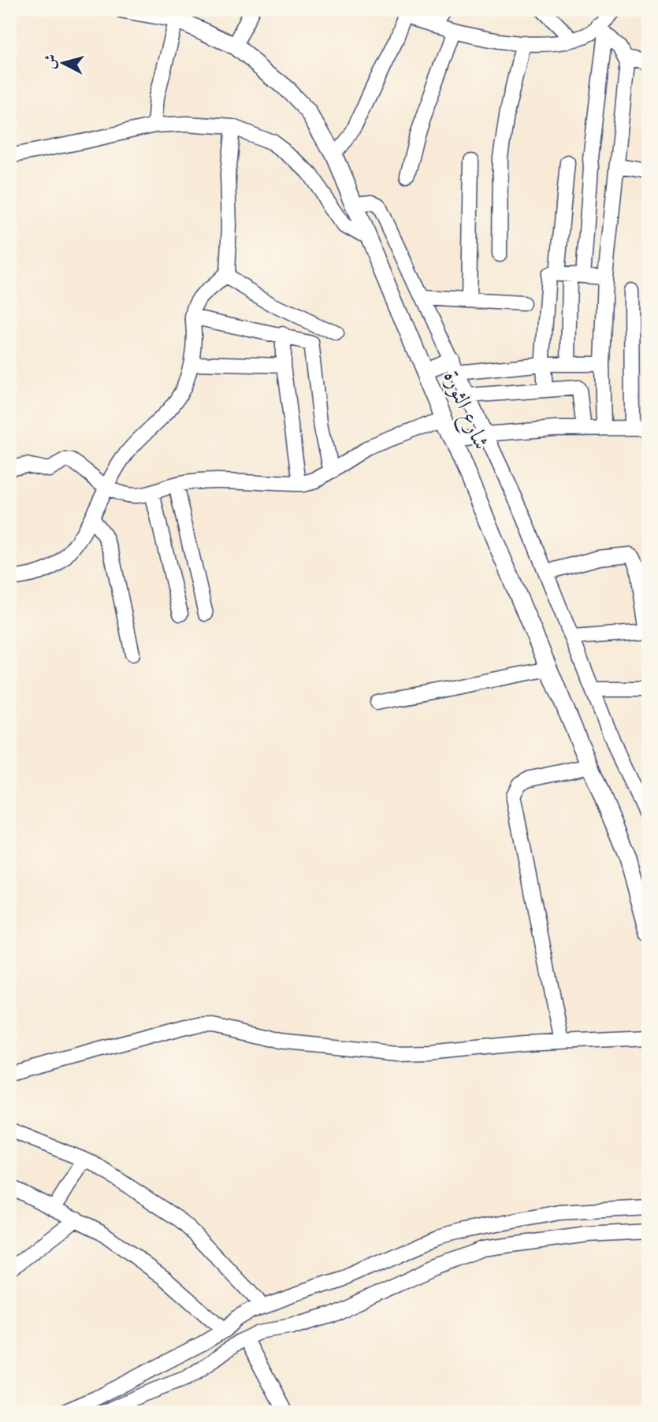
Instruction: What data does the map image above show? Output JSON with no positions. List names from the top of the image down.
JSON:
{
  "streets": {
    "main road": ["شارع الثورة"]
  },
  "north": "left"
}
